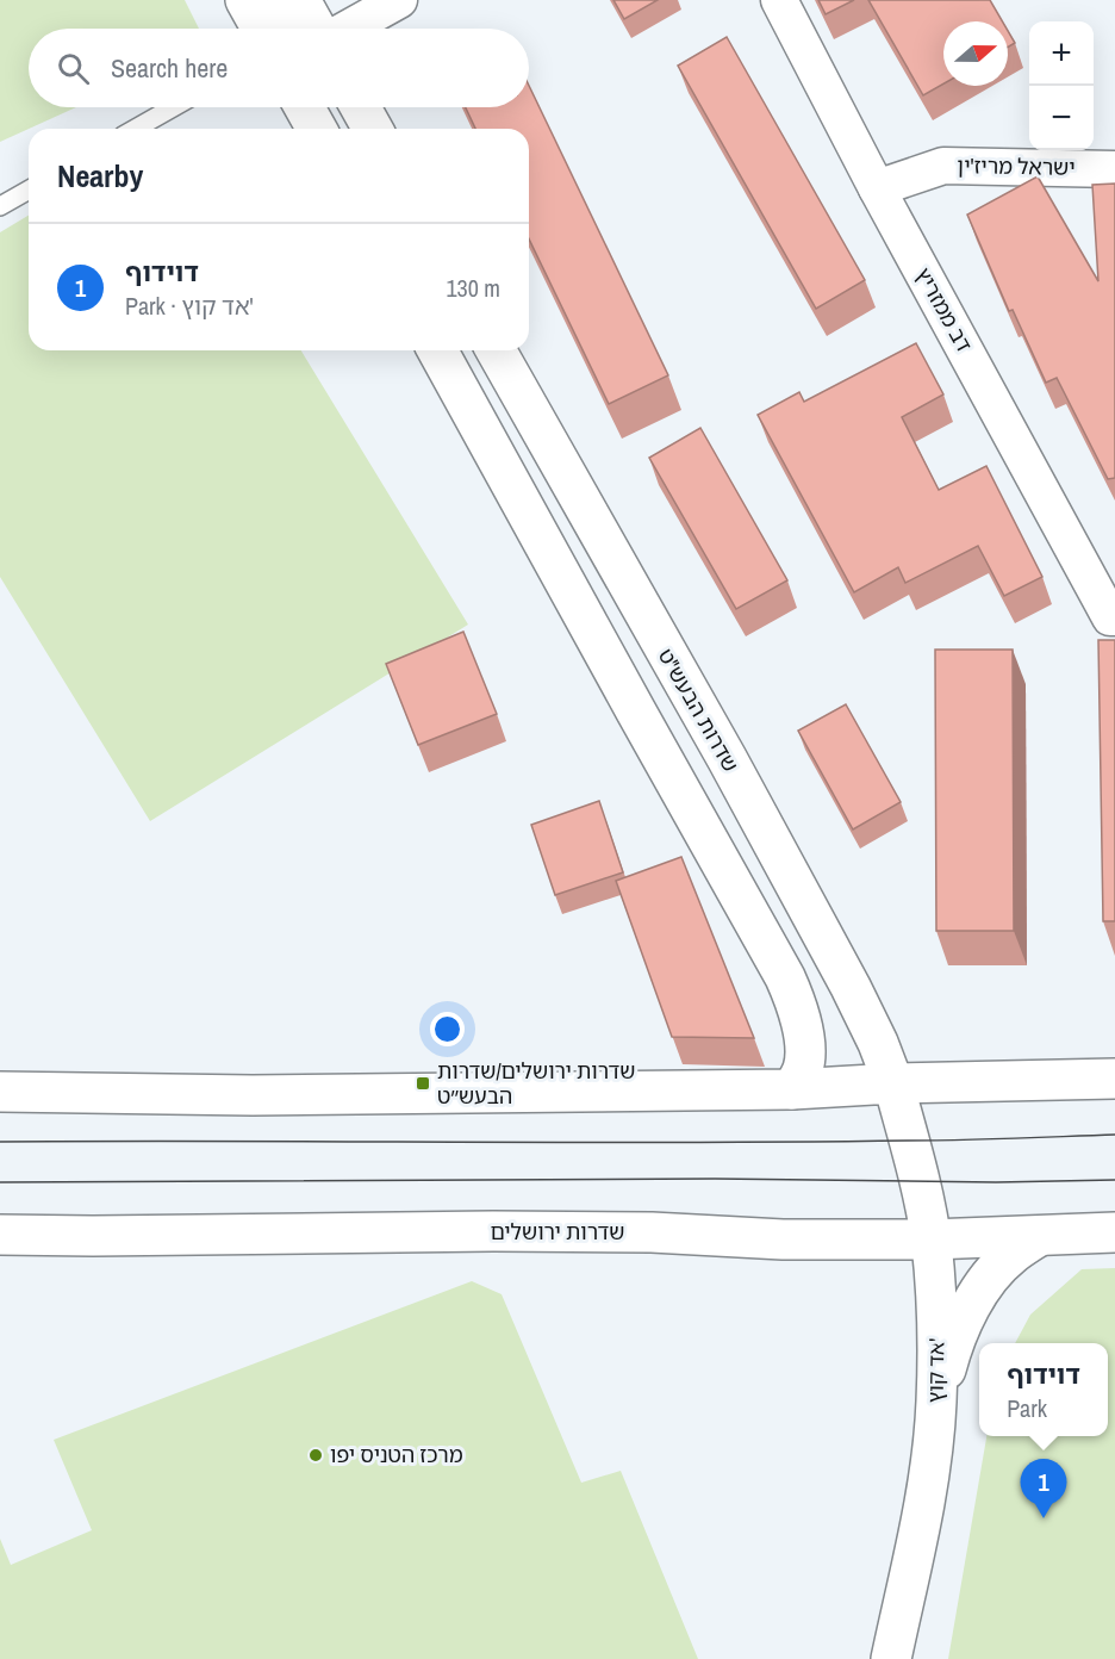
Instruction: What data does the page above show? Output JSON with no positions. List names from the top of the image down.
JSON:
{
  "streets": {
    "main road": ["שדרות הבעש\"ט", "שדרות ירושלים", "אד קוץ'"],
    "street": ["ישראל מריז'ין", "דב ממזריץ"]
  },
  "crossings": [
    ["ישראל מריז'ין", "דב ממזריץ"],
    ["שדרות הבעש\"ט", "אד קוץ'"],
    ["שדרות ירושלים", "אד קוץ'"]
  ],
  "places": {
    "transit": ["שדרות ירושלים/שדרות הבעש״ט"],
    "other": ["מרכז הטניס יפו"]
  },
  "north": "right",
  "page": {
    "map_buttons": ["+", "−"],
    "search": "Search here",
    "heading": "Nearby",
    "list": [
      {
        "mark": "1",
        "name": "דוידוף",
        "note": "Park · אד קוץ'",
        "value": "130 m"
      }
    ],
    "popup": ["דוידוף", "Park"],
    "pins": "1"
  }
}
